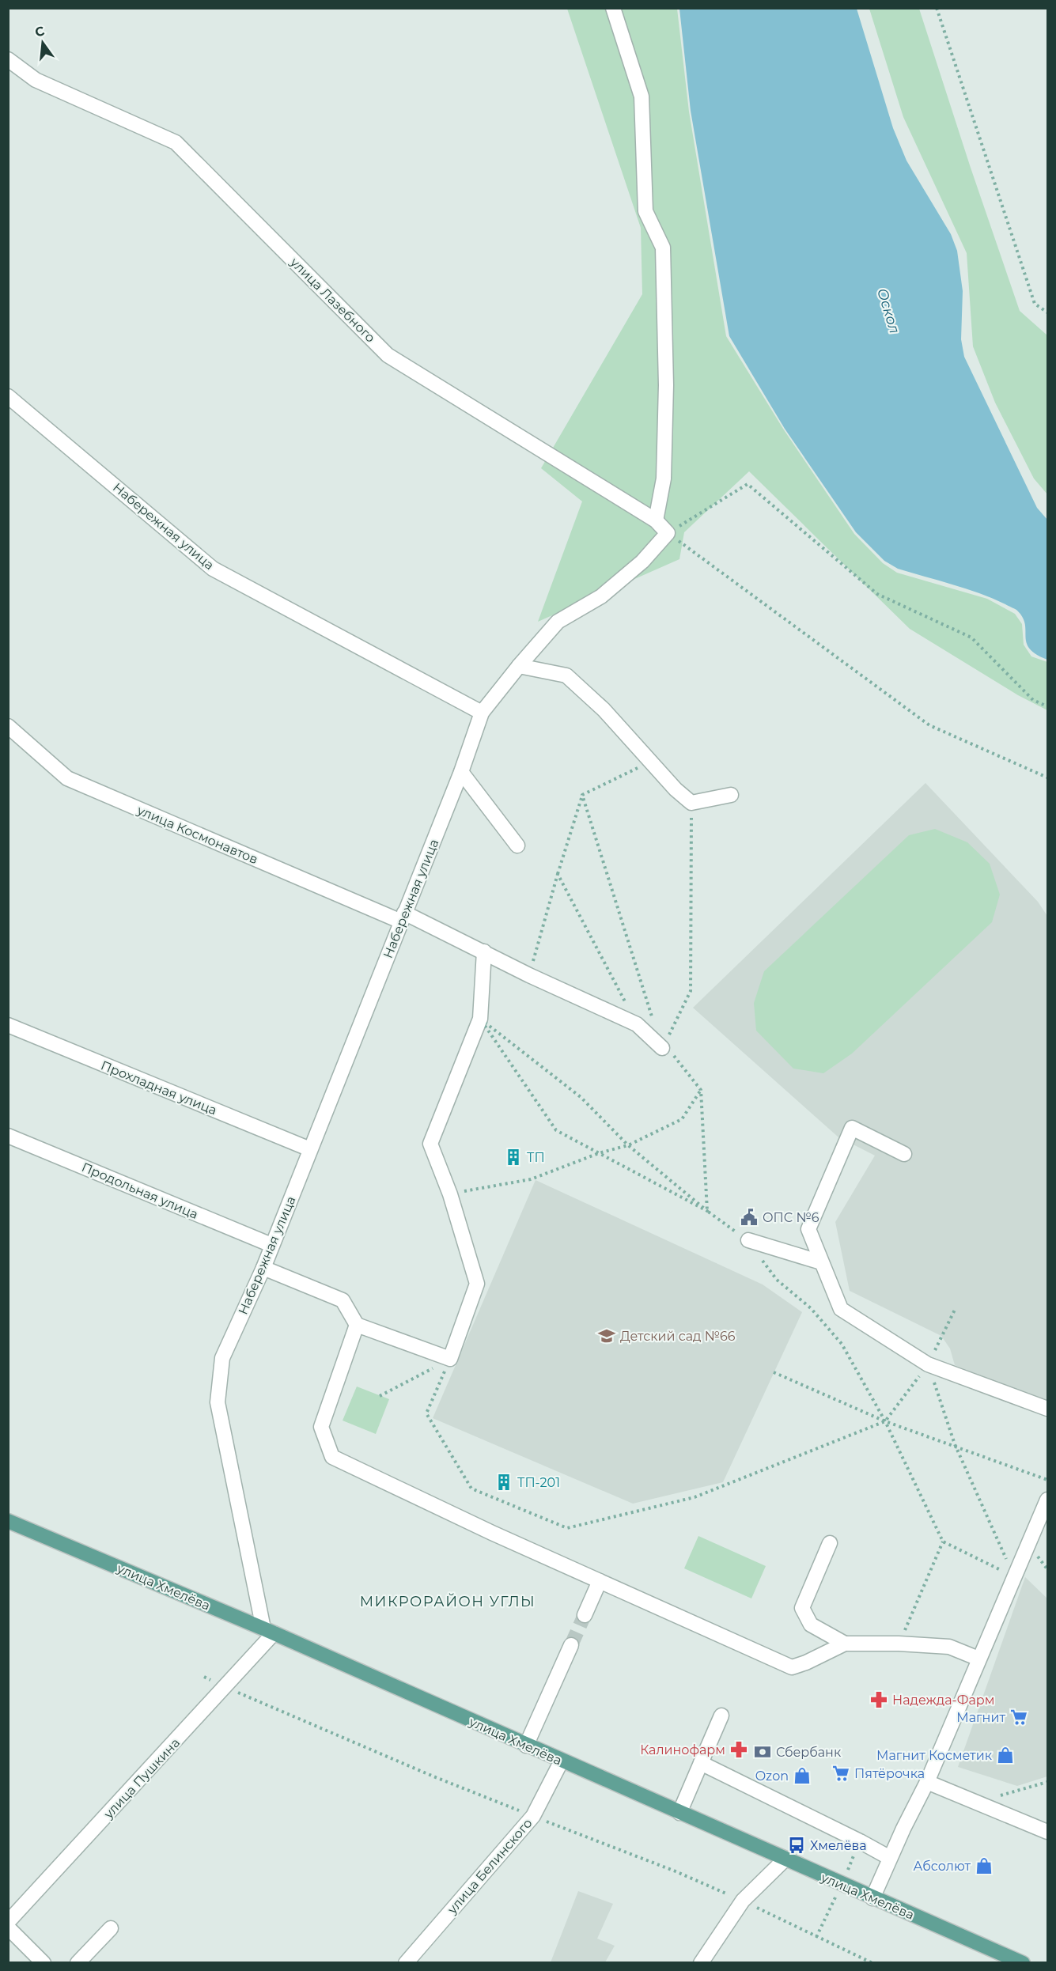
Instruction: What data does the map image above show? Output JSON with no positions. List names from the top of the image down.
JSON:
{
  "streets": {
    "main road": ["улица Хмелёва"],
    "street": [
      "улица Лазебного",
      "Набережная улица",
      "улица Космонавтов",
      "Прохладная улица",
      "Продольная улица",
      "улица Пушкина",
      "улица Белинского"
    ]
  },
  "crossings": [
    ["Набережная улица", "улица Космонавтов"],
    ["Набережная улица", "Прохладная улица"],
    ["Набережная улица", "Продольная улица"],
    ["Набережная улица", "улица Хмелёва"],
    ["Набережная улица", "улица Пушкина"],
    ["улица Хмелёва", "улица Пушкина"],
    ["улица Хмелёва", "улица Белинского"]
  ],
  "districts": ["МИКРОРАЙОН УГЛЫ"],
  "water": ["Оскол"],
  "places": {
    "building": ["ТП", "ТП-201"],
    "public building": ["ОПС №6"],
    "school or university": ["Детский сад №66"],
    "pharmacy": ["Надежда-Фарм", "Калинофарм"],
    "supermarket": ["Магнит", "Пятёрочка"],
    "bank": ["Сбербанк"],
    "shop": ["Магнит Косметик", "Ozon", "Абсолют"],
    "bus stop": ["Хмелёва"]
  },
  "north": "top"
}
